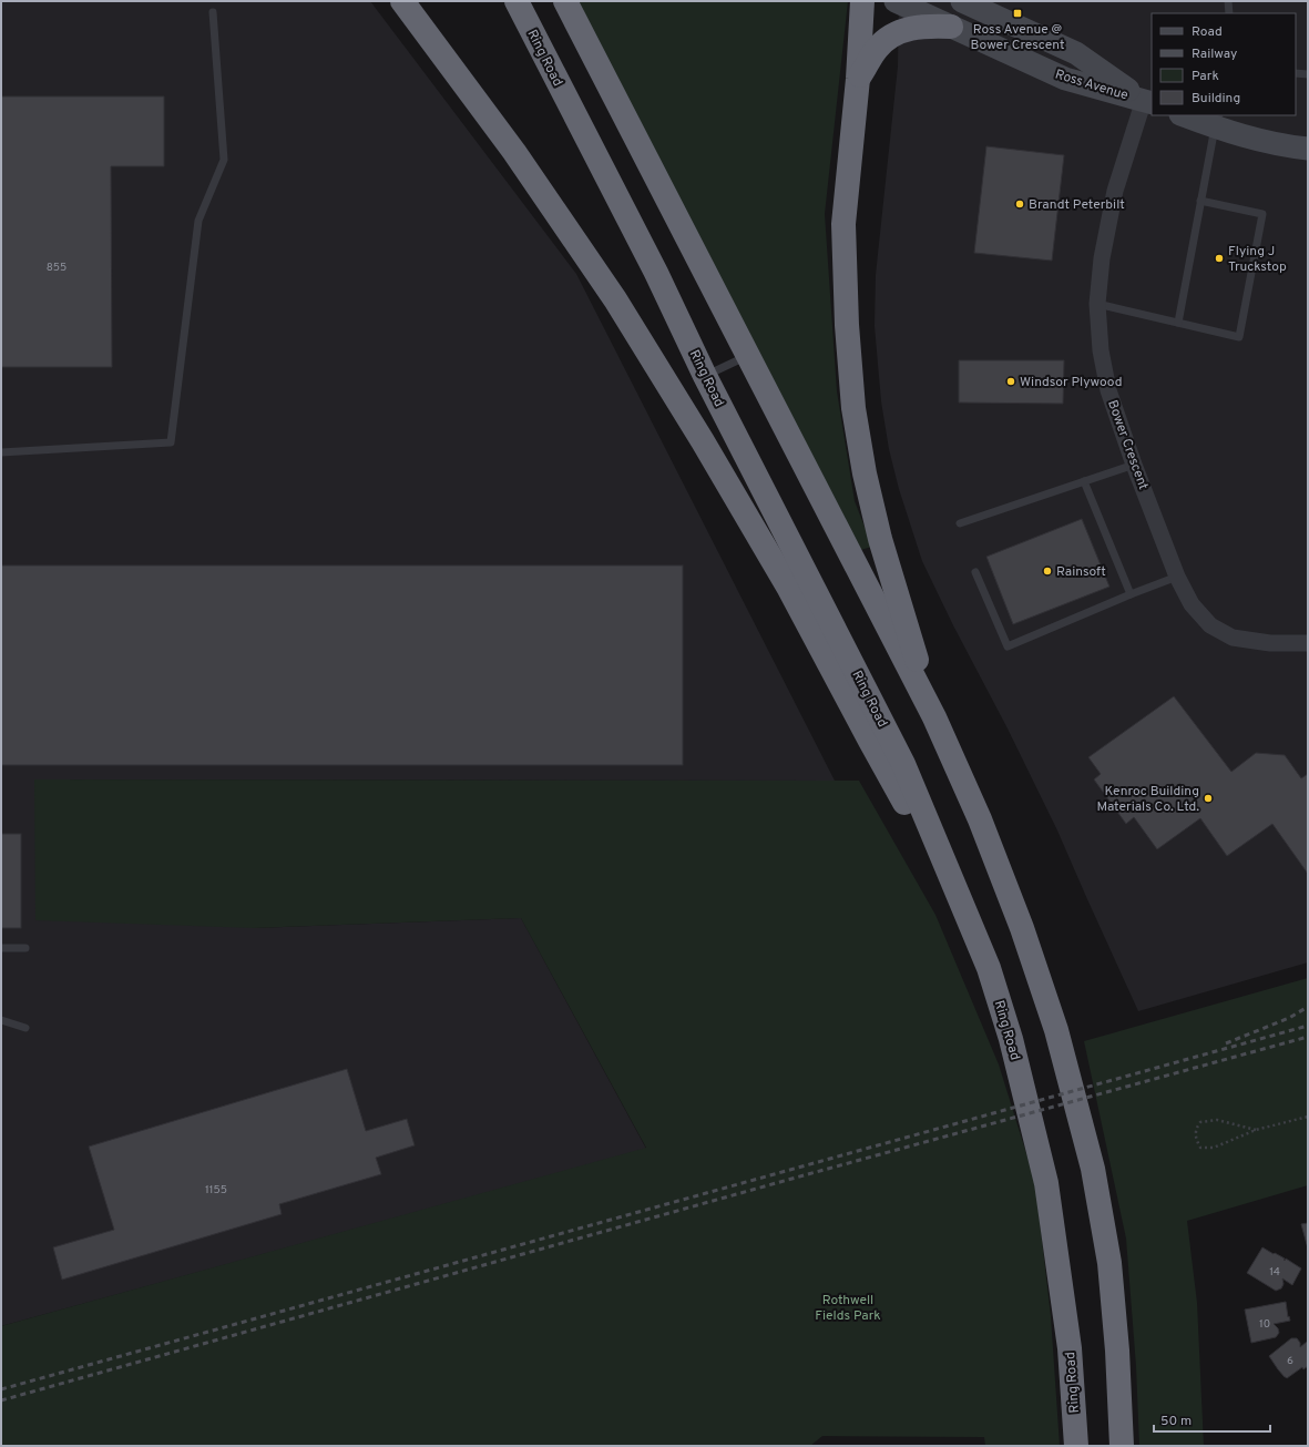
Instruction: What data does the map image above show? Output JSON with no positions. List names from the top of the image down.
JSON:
{
  "streets": {
    "highway": ["Ring Road"],
    "main road": ["Ross Avenue"],
    "street": ["Bower Crescent"]
  },
  "crossings": [
    ["Ross Avenue", "Bower Crescent"]
  ],
  "parks": ["Rothwell Fields Park"],
  "places": {
    "transit": ["Ross Avenue @ Bower Crescent"],
    "other": [
      "Brandt Peterbilt",
      "Flying J Truckstop",
      "Windsor Plywood",
      "Rainsoft",
      "Kenroc Building Materials Co. Ltd."
    ]
  },
  "house_numbers": [
    "855",
    "1155",
    "14",
    "10",
    "6"
  ],
  "legend": [
    "Road",
    "Railway",
    "Park",
    "Building"
  ],
  "scale_bar": "50 m"
}
